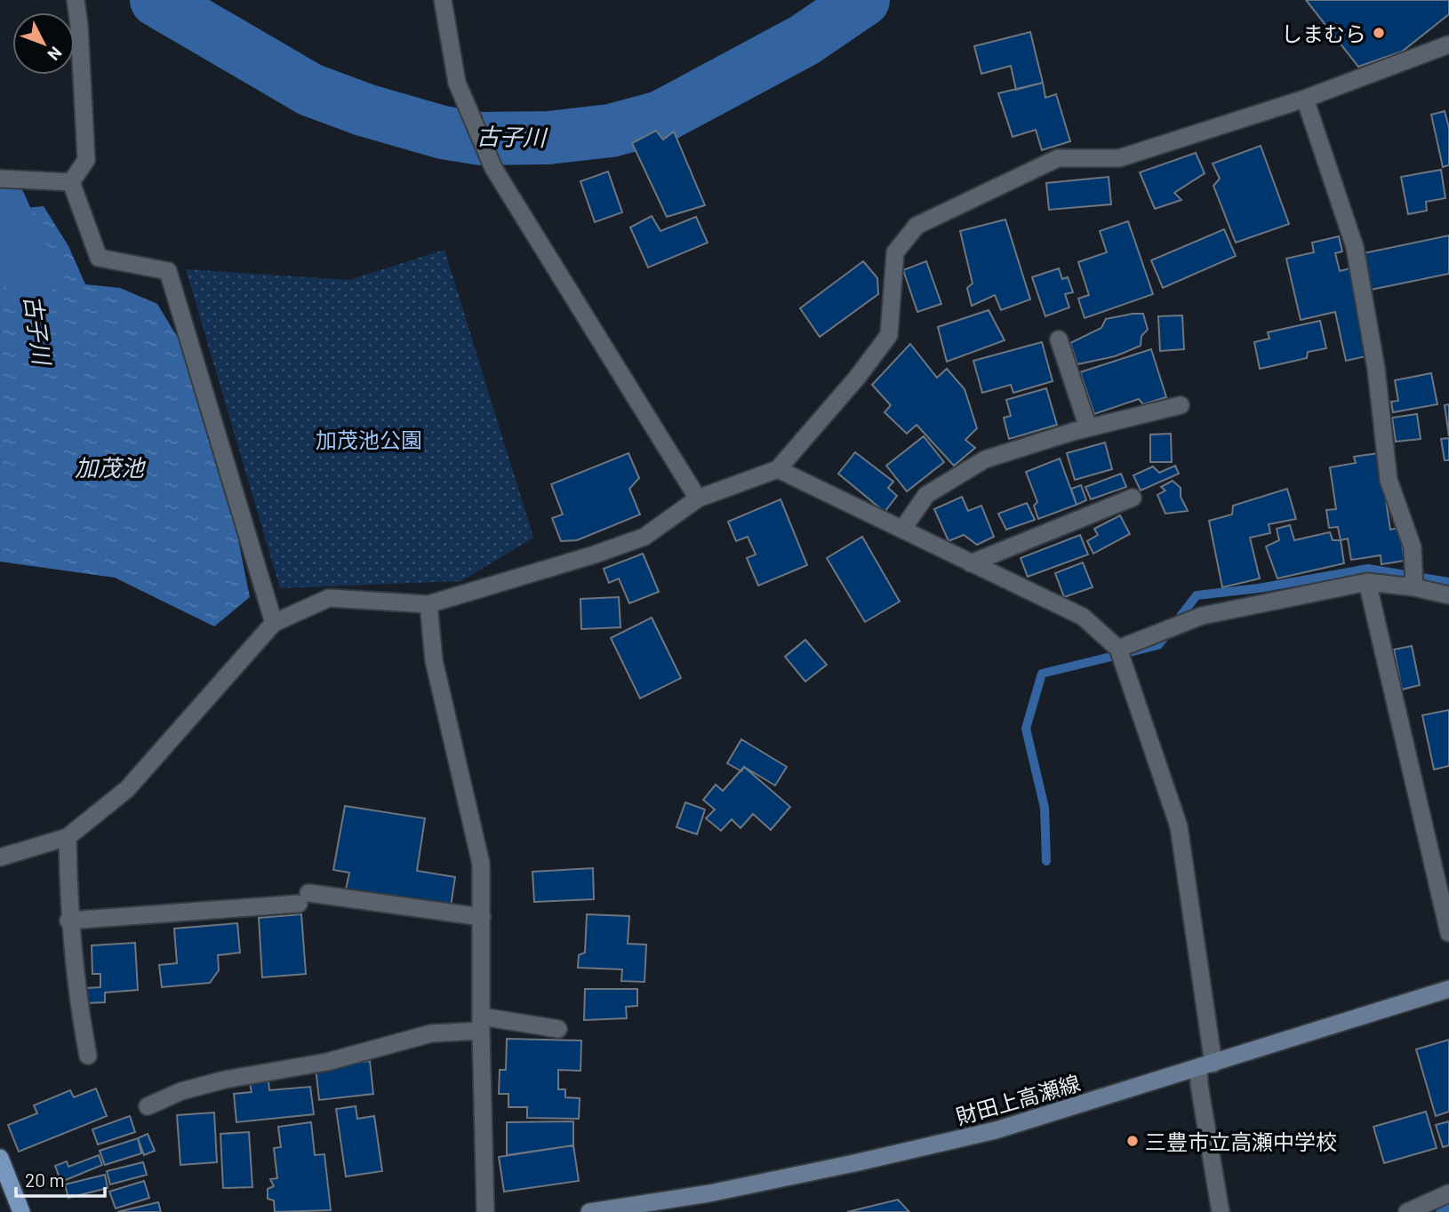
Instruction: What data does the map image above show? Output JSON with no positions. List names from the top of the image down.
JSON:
{
  "streets": {
    "main road": ["財田上高瀬線"]
  },
  "water": ["古子川", "加茂池"],
  "parks": ["加茂池公園"],
  "places": ["しまむら", "三豊市立高瀬中学校"],
  "scale_bar": "20 m",
  "north": "bottom right"
}
